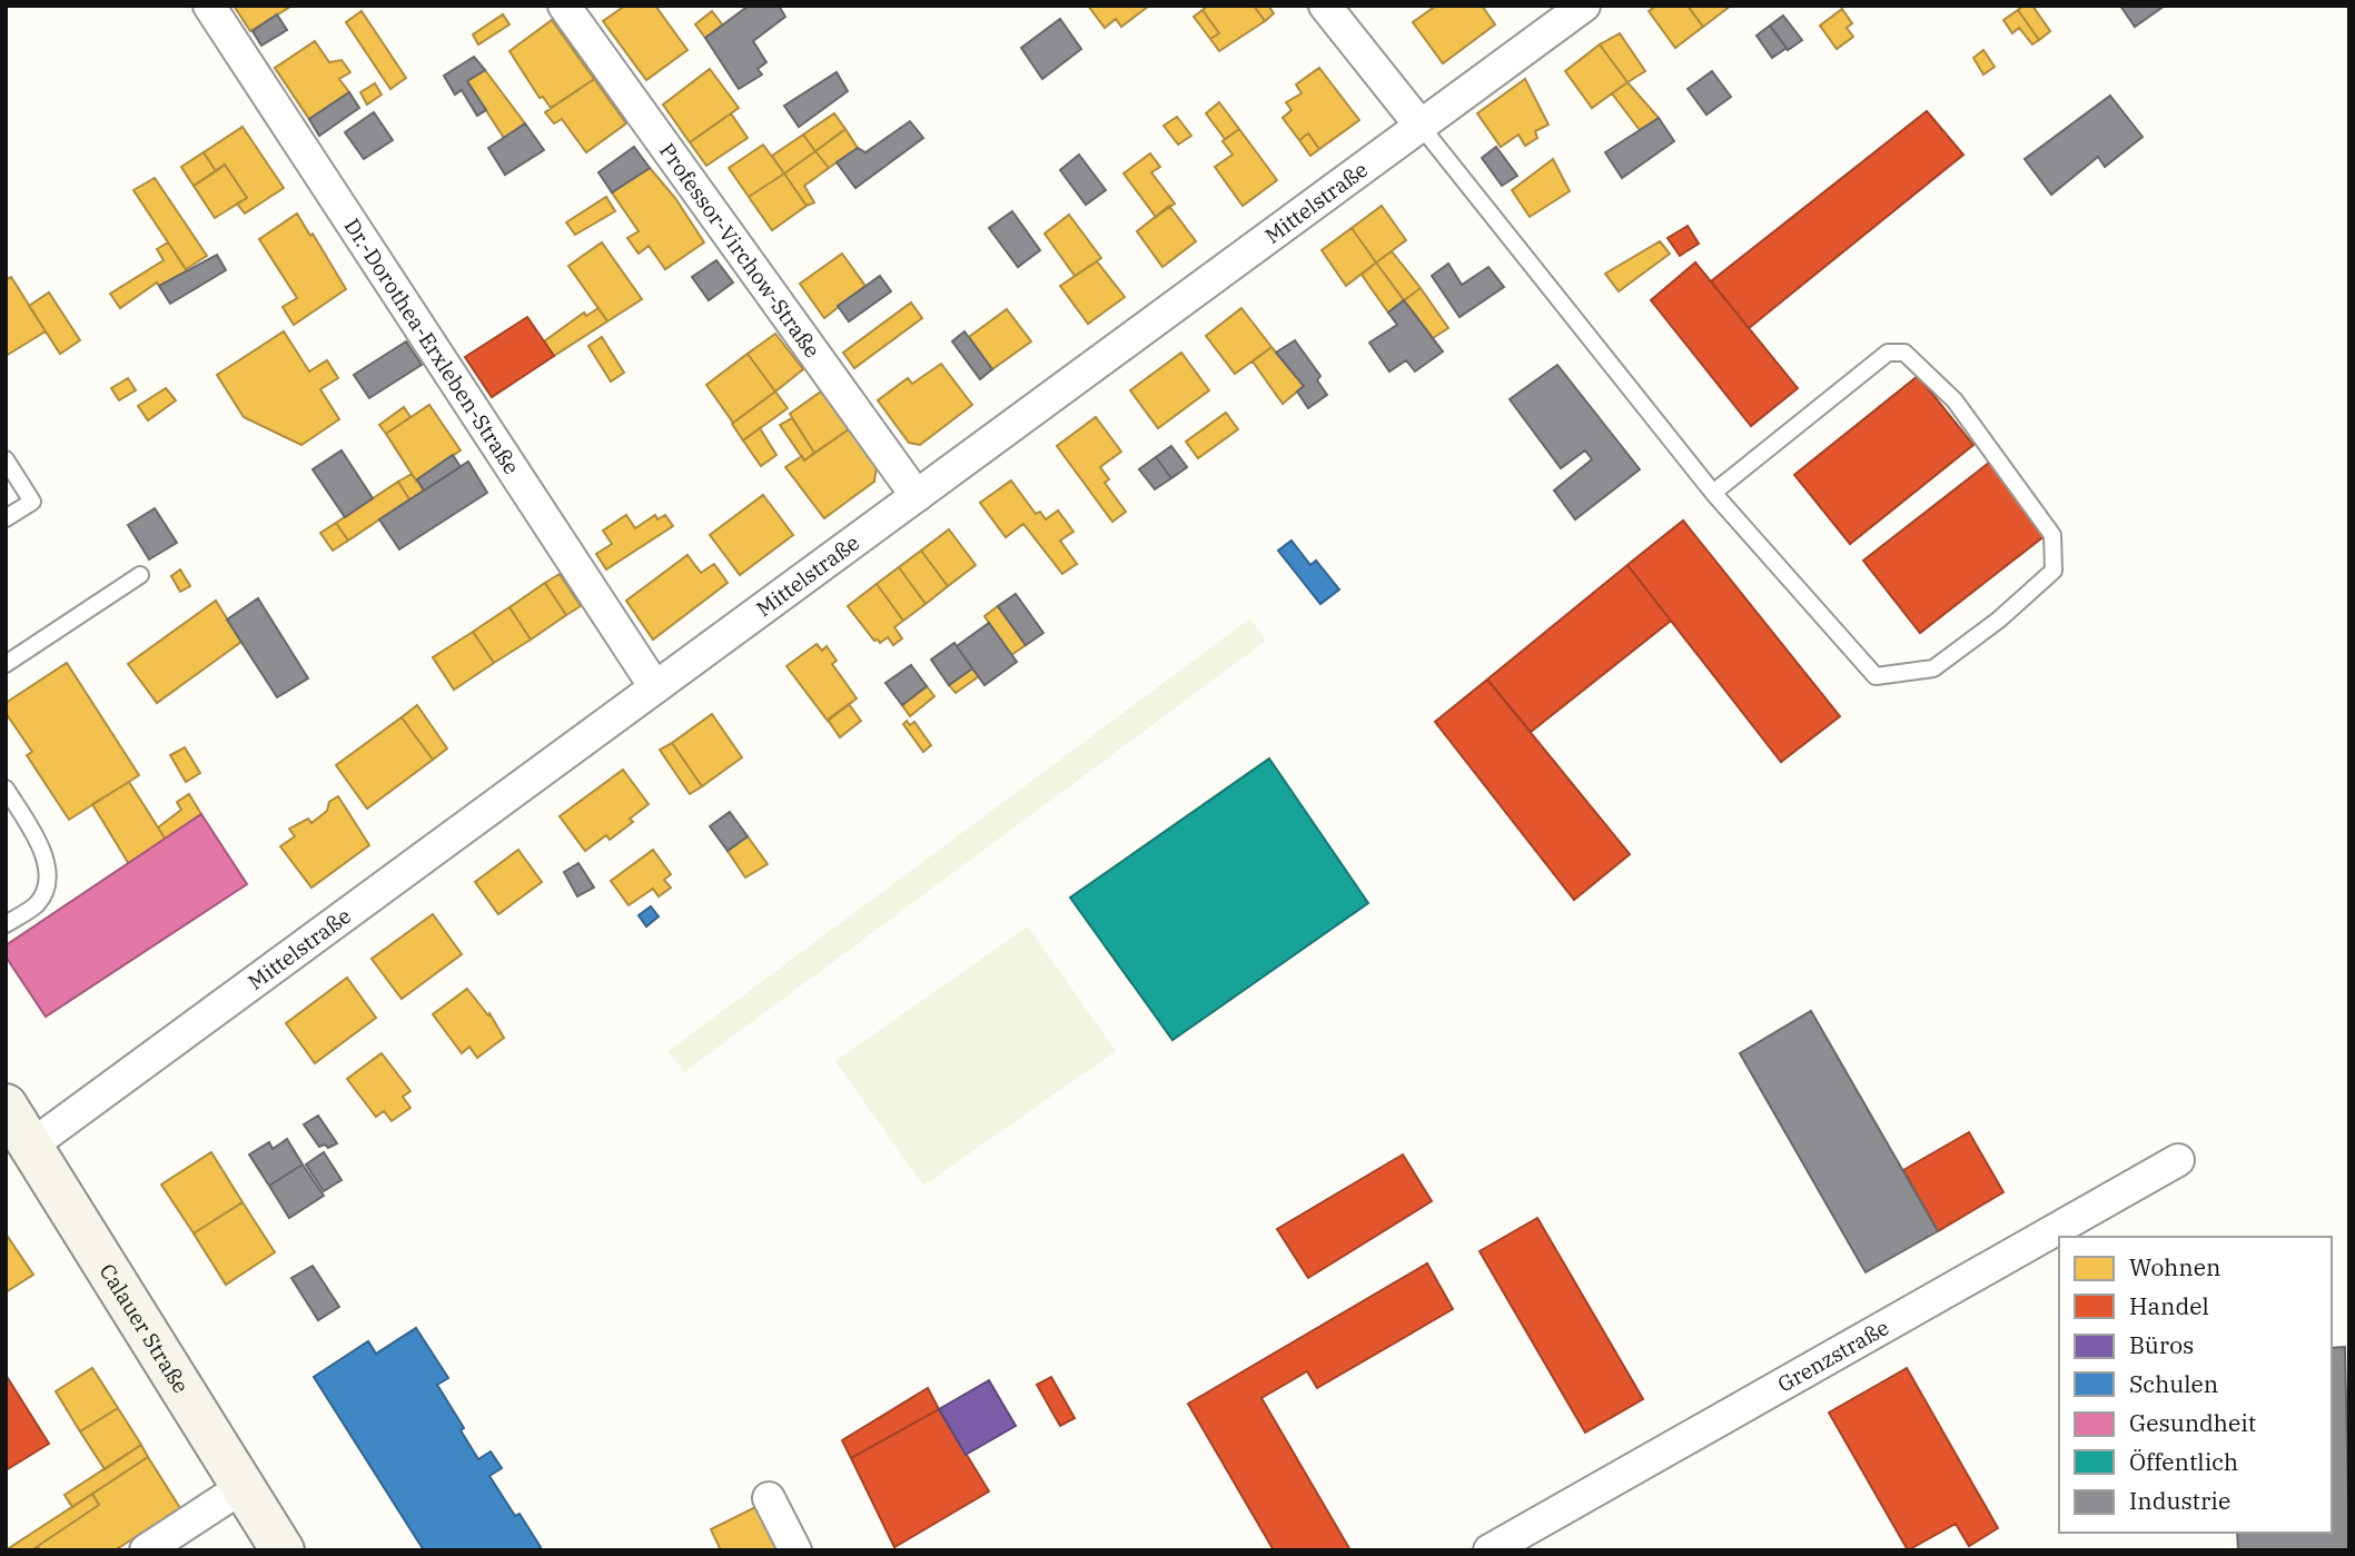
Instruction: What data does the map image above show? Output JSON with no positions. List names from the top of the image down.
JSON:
{
  "streets": {
    "street": [
      "Mittelstraße",
      "Professor-Virchow-Straße",
      "Dr.-Dorothea-Erxleben-Straße",
      "Calauer Straße",
      "Grenzstraße"
    ]
  },
  "crossings": [
    ["Mittelstraße", "Professor-Virchow-Straße"],
    ["Mittelstraße", "Dr.-Dorothea-Erxleben-Straße"],
    ["Mittelstraße", "Calauer Straße"]
  ],
  "legend": [
    "Wohnen",
    "Handel",
    "Büros",
    "Schulen",
    "Gesundheit",
    "Öffentlich",
    "Industrie"
  ]
}
